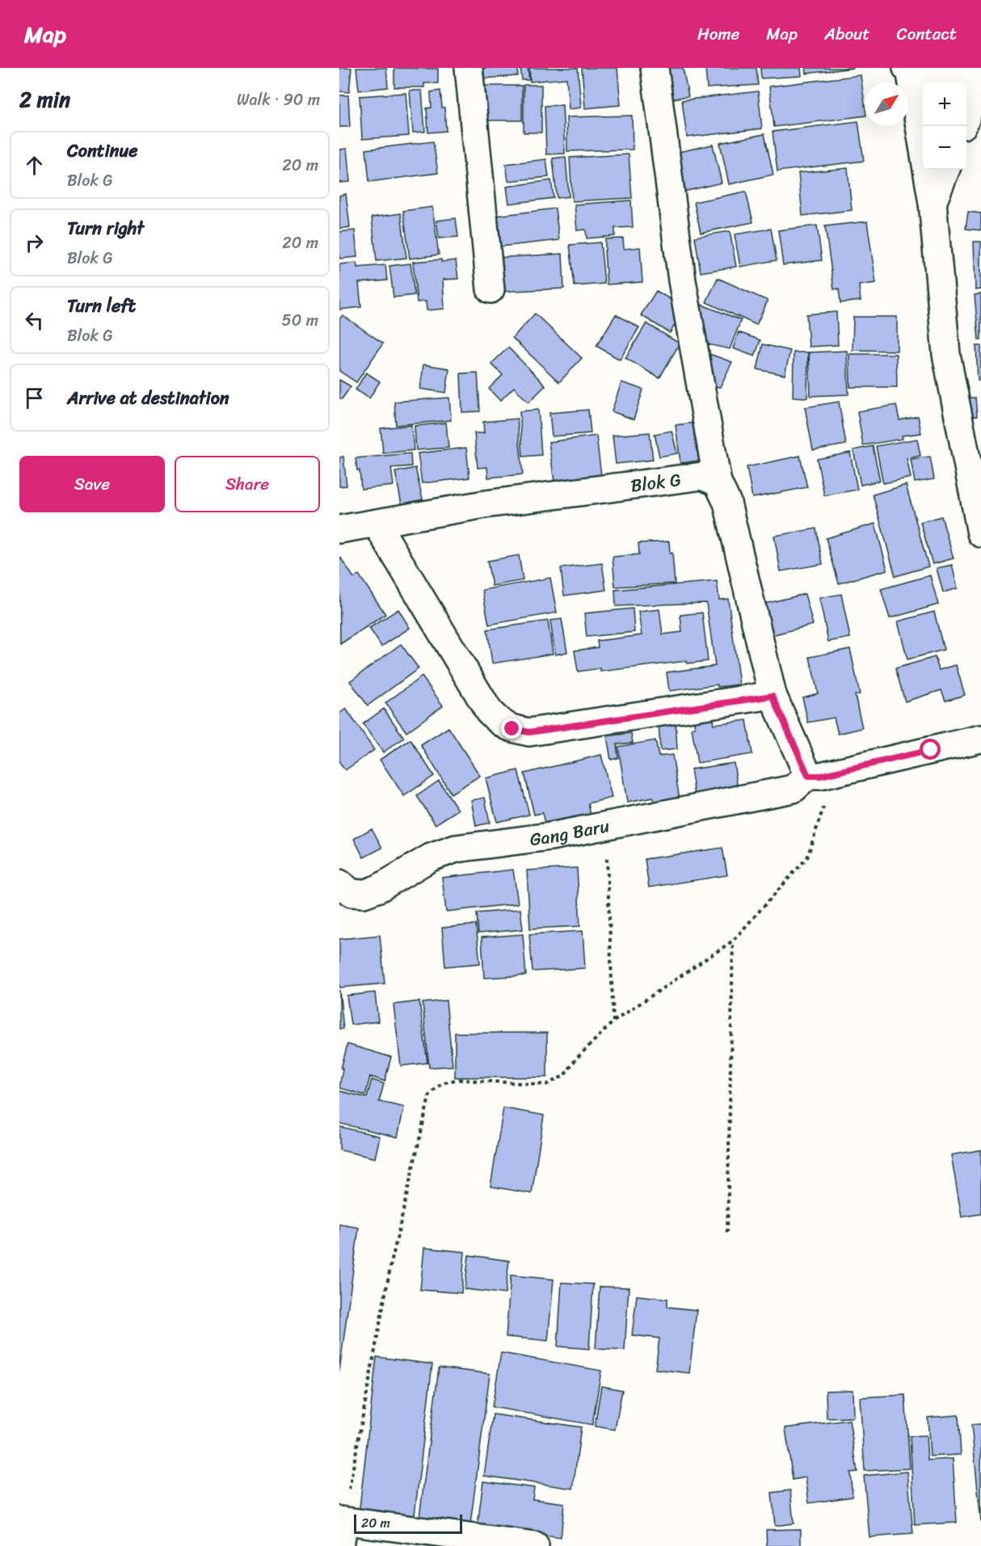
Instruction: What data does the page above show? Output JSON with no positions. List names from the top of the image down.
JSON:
{
  "streets": {
    "street": ["Blok G", "Gang Baru"]
  },
  "scale_bar": "20 m",
  "north": "top right",
  "page": {
    "header": "Map",
    "nav": [
      "Home",
      "Map",
      "About",
      "Contact"
    ],
    "heading": ["2 min", "Walk · 90 m"],
    "map_buttons": ["+", "−"],
    "list": [
      ["Continue", "Blok G", "20 m"],
      ["Turn right", "Blok G", "20 m"],
      ["Turn left", "Blok G", "50 m"],
      "Arrive at destination"
    ],
    "buttons": ["Save", "Share"],
    "scale": "20 m"
  }
}
